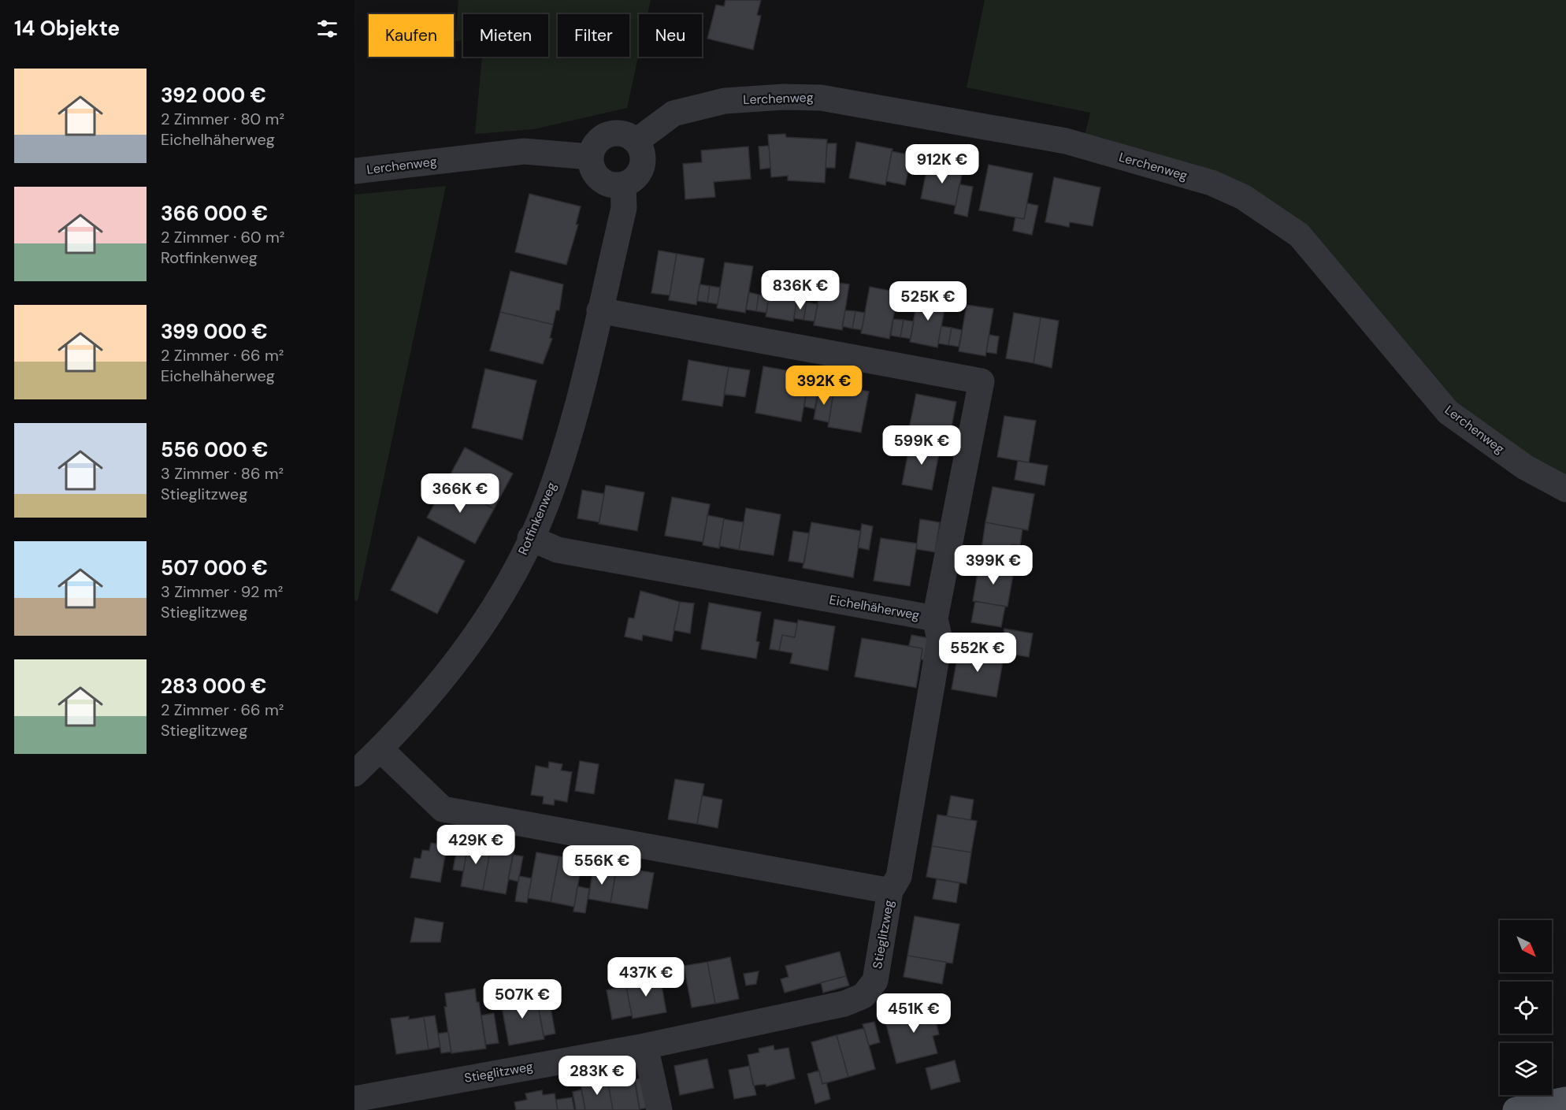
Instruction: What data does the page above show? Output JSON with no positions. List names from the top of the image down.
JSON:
{
  "streets": {
    "street": [
      "Lerchenweg",
      "Rotfinkenweg",
      "Eichelhäherweg",
      "Stieglitzweg"
    ]
  },
  "crossings": [
    ["Lerchenweg", "Rotfinkenweg"],
    ["Rotfinkenweg", "Eichelhäherweg"],
    ["Rotfinkenweg", "Stieglitzweg"]
  ],
  "north": "bottom right",
  "page": {
    "heading": "14 Objekte",
    "chip": [
      "Kaufen",
      "Mieten",
      "Filter",
      "Neu"
    ],
    "list": [
      {
        "name": "392 000 €",
        "note": "2 Zimmer · 80 m² · Eichelhäherweg"
      },
      {
        "name": "366 000 €",
        "note": "2 Zimmer · 60 m² · Rotfinkenweg"
      },
      {
        "name": "399 000 €",
        "note": "2 Zimmer · 66 m² · Eichelhäherweg"
      },
      {
        "name": "556 000 €",
        "note": "3 Zimmer · 86 m² · Stieglitzweg"
      },
      {
        "name": "507 000 €",
        "note": "3 Zimmer · 92 m² · Stieglitzweg"
      },
      {
        "name": "283 000 €",
        "note": "2 Zimmer · 66 m² · Stieglitzweg"
      }
    ],
    "price": [
      "912K €",
      "836K €",
      "525K €",
      "392K €",
      "599K €",
      "366K €",
      "399K €",
      "552K €",
      "429K €",
      "556K €",
      "437K €",
      "507K €",
      "451K €",
      "283K €"
    ]
  }
}
